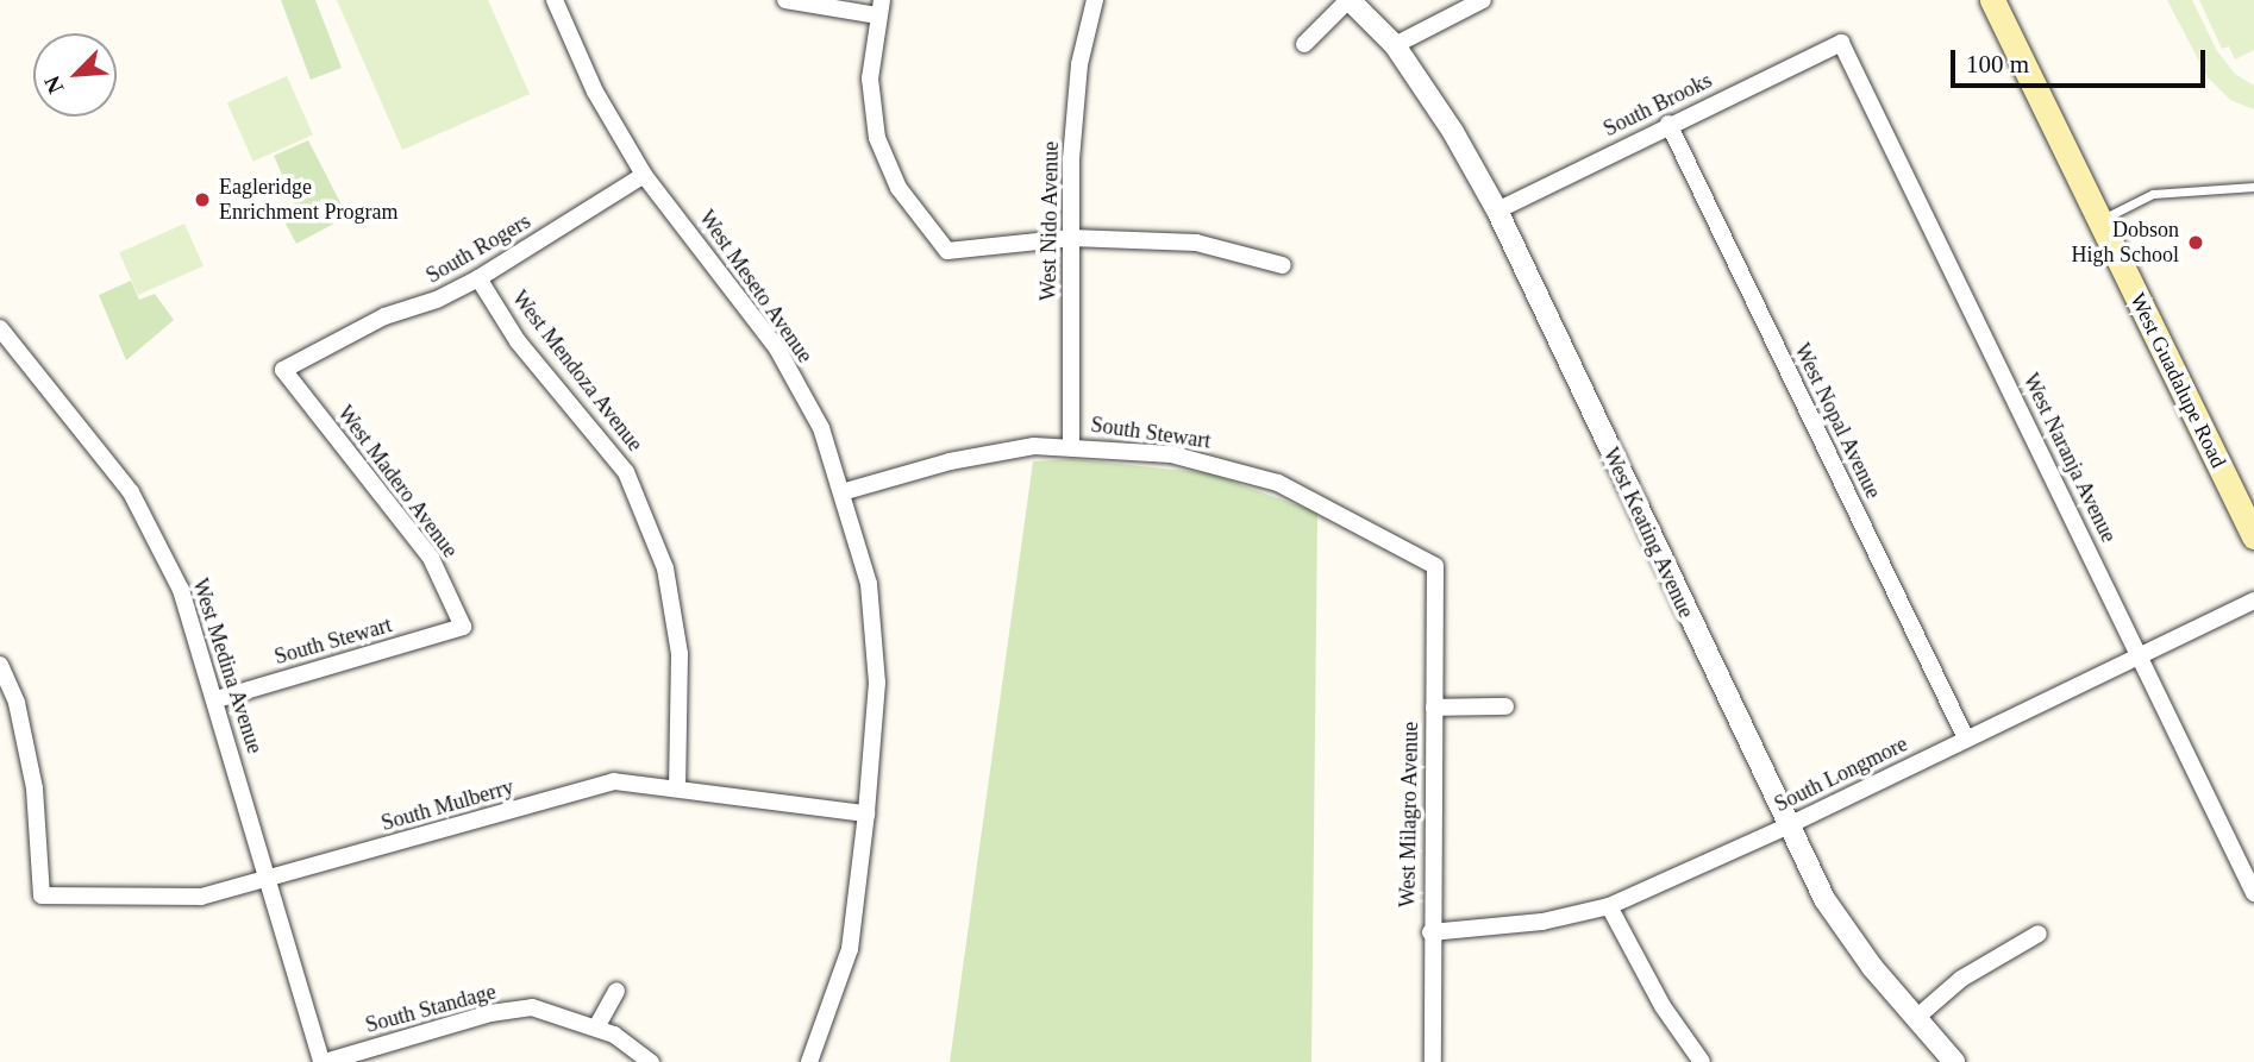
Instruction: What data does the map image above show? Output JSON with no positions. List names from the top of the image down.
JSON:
{
  "streets": {
    "main road": ["West Guadalupe Road"],
    "street": [
      "South Brooks",
      "West Nido Avenue",
      "South Rogers",
      "West Meseto Avenue",
      "West Mendoza Avenue",
      "West Nopal Avenue",
      "South Stewart",
      "West Naranja Avenue",
      "West Madero Avenue",
      "West Keating Avenue",
      "West Medina Avenue",
      "South Longmore",
      "South Mulberry",
      "West Milagro Avenue",
      "South Standage"
    ]
  },
  "crossings": [
    ["South Brooks", "West Nopal Avenue"],
    ["South Brooks", "West Naranja Avenue"],
    ["South Brooks", "West Keating Avenue"],
    ["West Nido Avenue", "South Stewart"],
    ["South Rogers", "West Meseto Avenue"],
    ["South Rogers", "West Mendoza Avenue"],
    ["South Rogers", "West Madero Avenue"],
    ["West Meseto Avenue", "South Stewart"],
    ["West Meseto Avenue", "South Mulberry"],
    ["West Mendoza Avenue", "South Mulberry"],
    ["West Nopal Avenue", "South Longmore"],
    ["South Stewart", "West Madero Avenue"],
    ["South Stewart", "West Medina Avenue"],
    ["South Stewart", "West Milagro Avenue"],
    ["West Naranja Avenue", "South Longmore"],
    ["West Keating Avenue", "South Longmore"],
    ["West Medina Avenue", "South Mulberry"],
    ["West Medina Avenue", "South Standage"],
    ["South Longmore", "West Milagro Avenue"]
  ],
  "places": ["Eagleridge Enrichment Program", "Dobson High School"],
  "scale_bar": "100 m",
  "north": "bottom left"
}
